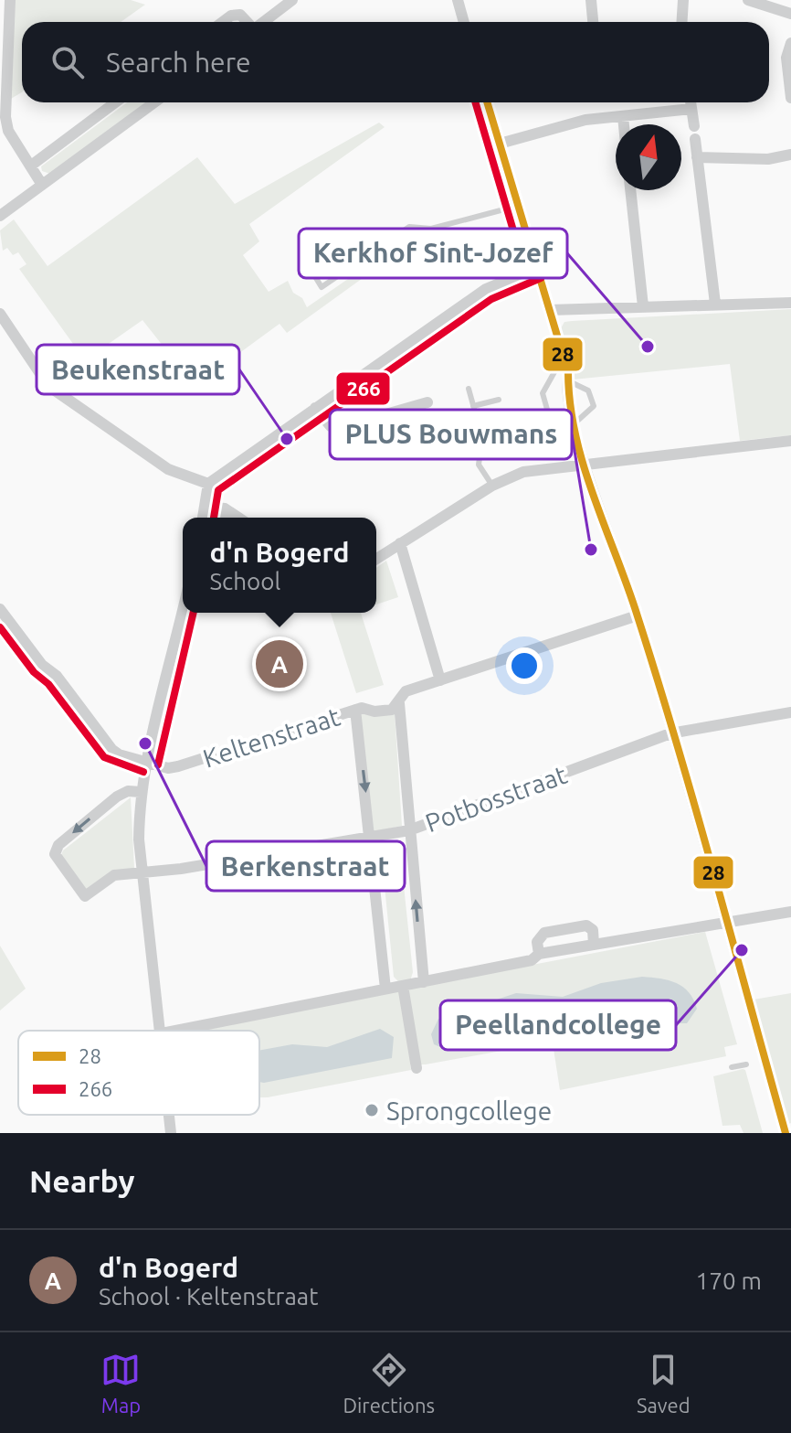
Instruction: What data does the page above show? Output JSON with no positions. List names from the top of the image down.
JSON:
{
  "streets": {
    "street": ["Keltenstraat", "Potbosstraat"]
  },
  "places": [
    "Kerkhof Sint-Jozef",
    "Beukenstraat",
    "PLUS Bouwmans",
    "Berkenstraat",
    "Peellandcollege",
    "Sprongcollege"
  ],
  "lines": ["transit line 28", "transit line 266"],
  "legend": ["28", "266"],
  "north": "top",
  "page": {
    "search": "Search here",
    "popup": ["d'n Bogerd", "School"],
    "pins": "A",
    "heading": "Nearby",
    "list": [
      {
        "mark": "A",
        "name": "d'n Bogerd",
        "note": "School · Keltenstraat",
        "value": "170 m"
      }
    ],
    "nav": ["Map", "Directions", "Saved"]
  }
}
